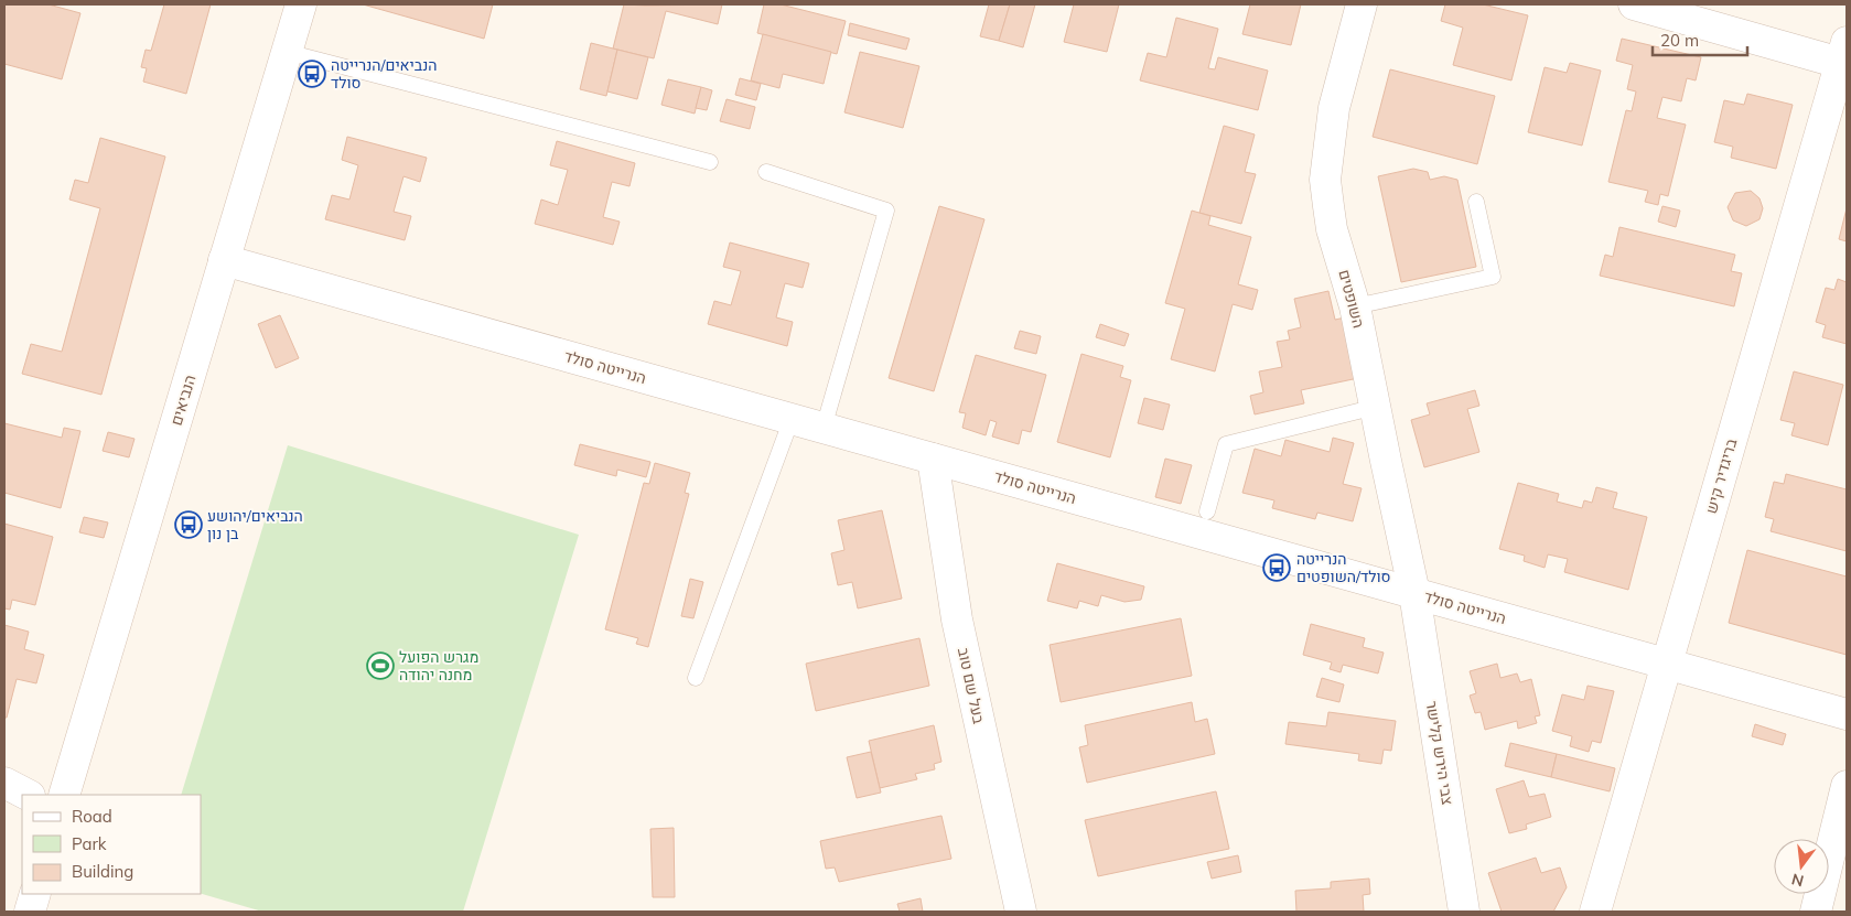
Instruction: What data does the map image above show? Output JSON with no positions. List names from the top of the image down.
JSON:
{
  "streets": {
    "street": [
      "השופטים",
      "הנרייטה סולד",
      "הנביאים",
      "בריגדיר קיש",
      "בעל שם טוב",
      "צבי הירש קלישר"
    ]
  },
  "crossings": [
    ["השופטים", "הנרייטה סולד"],
    ["השופטים", "צבי הירש קלישר"],
    ["הנרייטה סולד", "הנביאים"],
    ["הנרייטה סולד", "בריגדיר קיש"],
    ["הנרייטה סולד", "בעל שם טוב"],
    ["הנרייטה סולד", "צבי הירש קלישר"]
  ],
  "places": {
    "bus stop": ["הנביאים/הנרייטה סולד", "הנביאים/יהושע בן נון", "הנרייטה סולד/השופטים"],
    "sports": ["מגרש הפועל מחנה יהודה"]
  },
  "legend": ["Road", "Park", "Building"],
  "scale_bar": "20 m",
  "north": "bottom"
}
